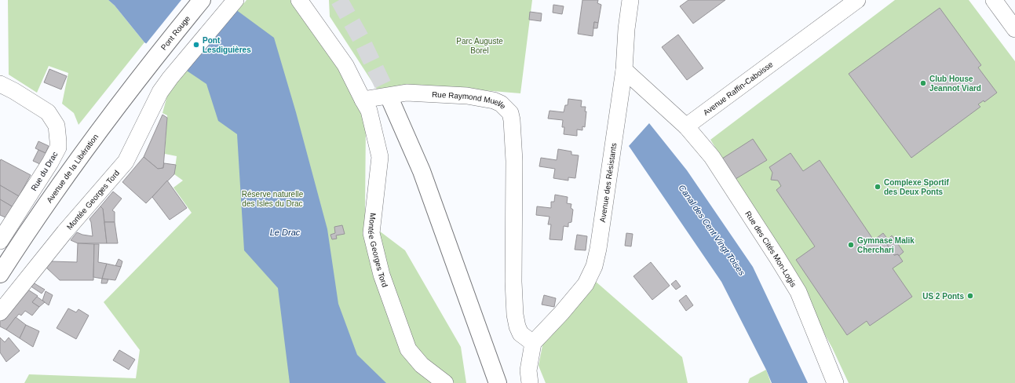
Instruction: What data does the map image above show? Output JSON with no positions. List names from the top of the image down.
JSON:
{
  "streets": {
    "main road": ["Pont Rouge", "Avenue de la Libération"],
    "street": [
      "Avenue Raffin-Caboisse",
      "Rue Raymond Muelle",
      "Rue du Drac",
      "Avenue des Résistants",
      "Montée Georges Tord",
      "Rue des Cités Mon-Logis"
    ]
  },
  "crossings": [
    ["Pont Rouge", "Avenue de la Libération"],
    ["Avenue Raffin-Caboisse", "Rue des Cités Mon-Logis"],
    ["Rue Raymond Muelle", "Avenue des Résistants"],
    ["Rue Raymond Muelle", "Montée Georges Tord"]
  ],
  "water": ["Canal des Cent Vingt Toises", "Le Drac"],
  "parks": ["Parc Auguste Borel", "Réserve naturelle des Isles du Drac"],
  "places": [
    "Pont Lesdiguières",
    "Club House Jeannot Viard",
    "Complexe Sportif des Deux Ponts",
    "Gymnase Malik Cherchari",
    "US 2 Ponts"
  ]
}
